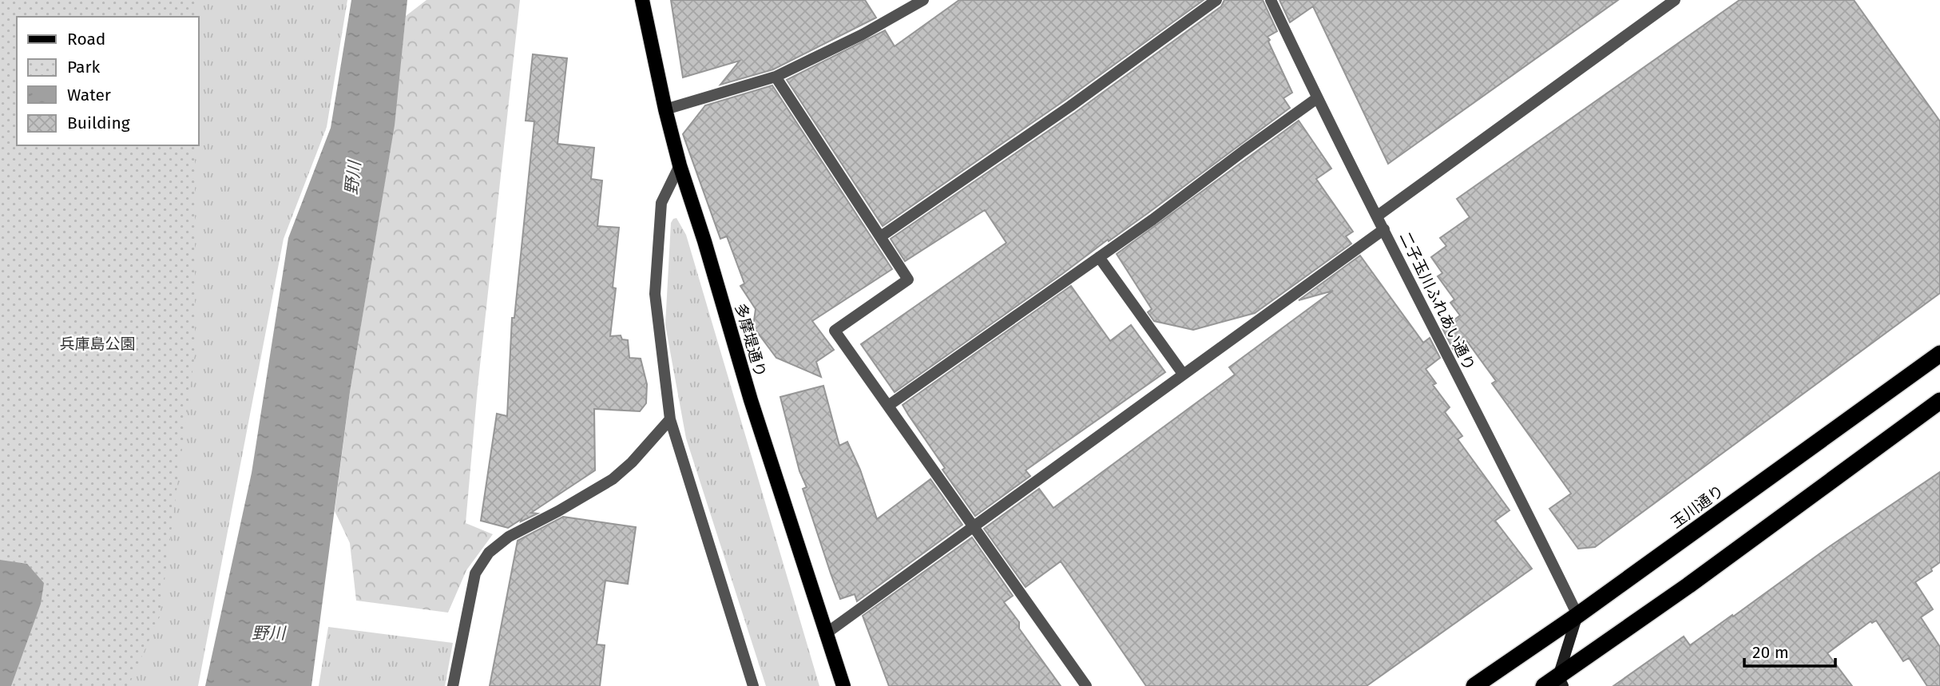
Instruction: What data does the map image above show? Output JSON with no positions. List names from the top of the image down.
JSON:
{
  "streets": {
    "highway": ["玉川通り"],
    "main road": ["多摩堤通り"],
    "street": ["二子玉川ふれあい通り"]
  },
  "crossings": [
    ["二子玉川ふれあい通り", "玉川通り"]
  ],
  "water": ["野川"],
  "parks": ["兵庫島公園"],
  "legend": [
    "Road",
    "Park",
    "Water",
    "Building"
  ],
  "scale_bar": "20 m"
}
